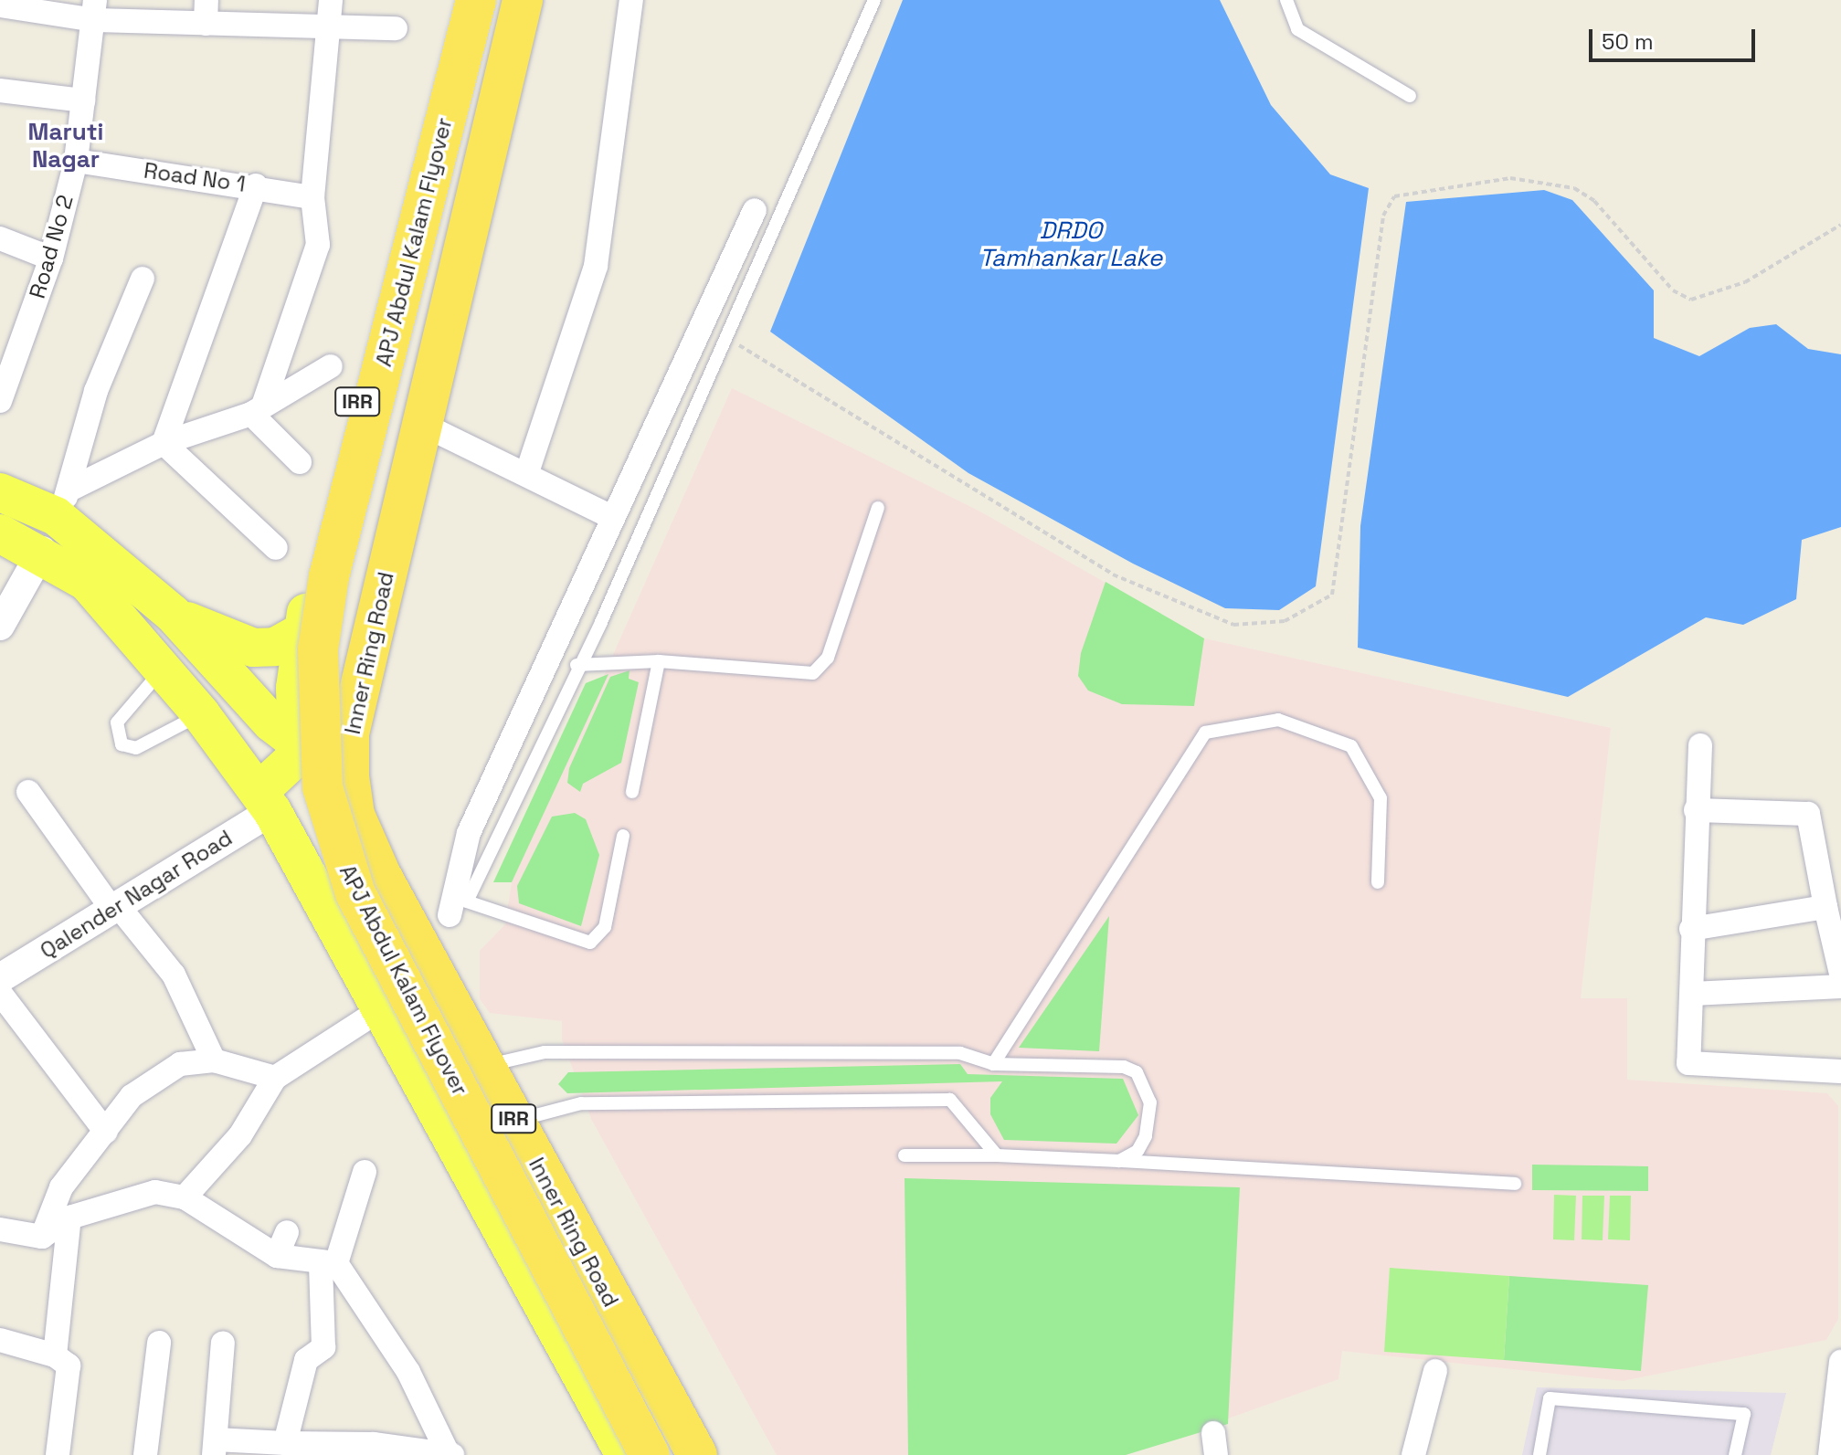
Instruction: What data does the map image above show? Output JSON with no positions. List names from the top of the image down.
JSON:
{
  "streets": {
    "highway": ["APJ Abdul Kalam Flyover", "IRR", "Inner Ring Road"],
    "street": ["Road No 1", "Road No 2", "Qalender Nagar Road"]
  },
  "crossings": [
    ["Road No 1", "Road No 2"],
    ["APJ Abdul Kalam Flyover", "IRR"]
  ],
  "districts": ["Maruti Nagar"],
  "water": ["DRDO Tamhankar Lake"],
  "scale_bar": "50 m"
}
